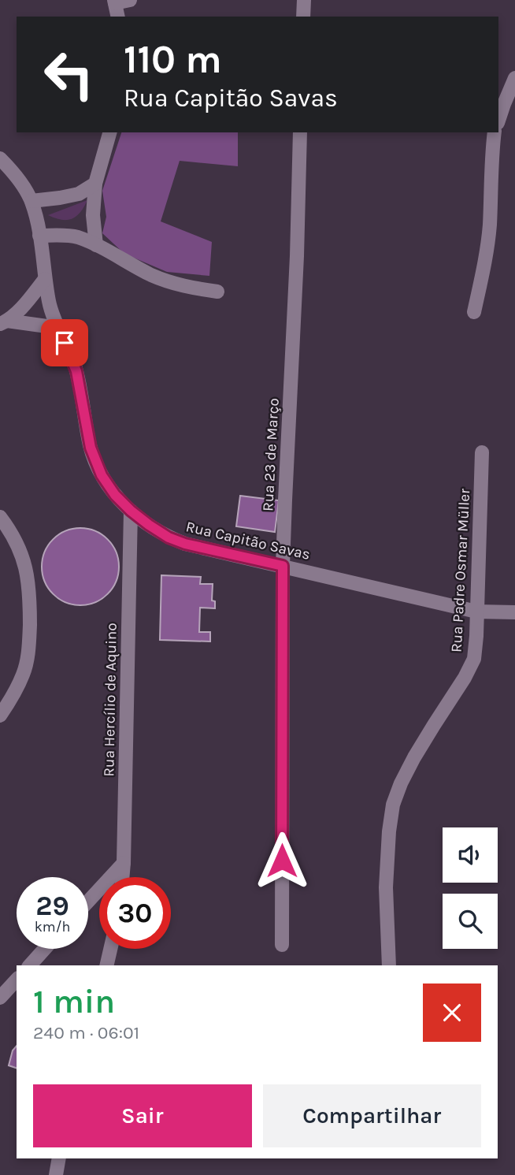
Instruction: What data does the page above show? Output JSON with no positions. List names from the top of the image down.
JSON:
{
  "streets": {
    "street": [
      "Rua 23 de Março",
      "Rua Capitão Savas",
      "Rua Padre Osmar Müller",
      "Rua Hercílio de Aquino"
    ]
  },
  "crossings": [
    ["Rua 23 de Março", "Rua Capitão Savas"],
    ["Rua Capitão Savas", "Rua Padre Osmar Müller"],
    ["Rua Capitão Savas", "Rua Hercílio de Aquino"]
  ],
  "page": {
    "turn": ["110 m", "Rua Capitão Savas"],
    "speed": "29 km/h",
    "limit": "30",
    "heading": ["1 min", "240 m · 06:01"],
    "buttons": ["Sair", "Compartilhar"]
  }
}
